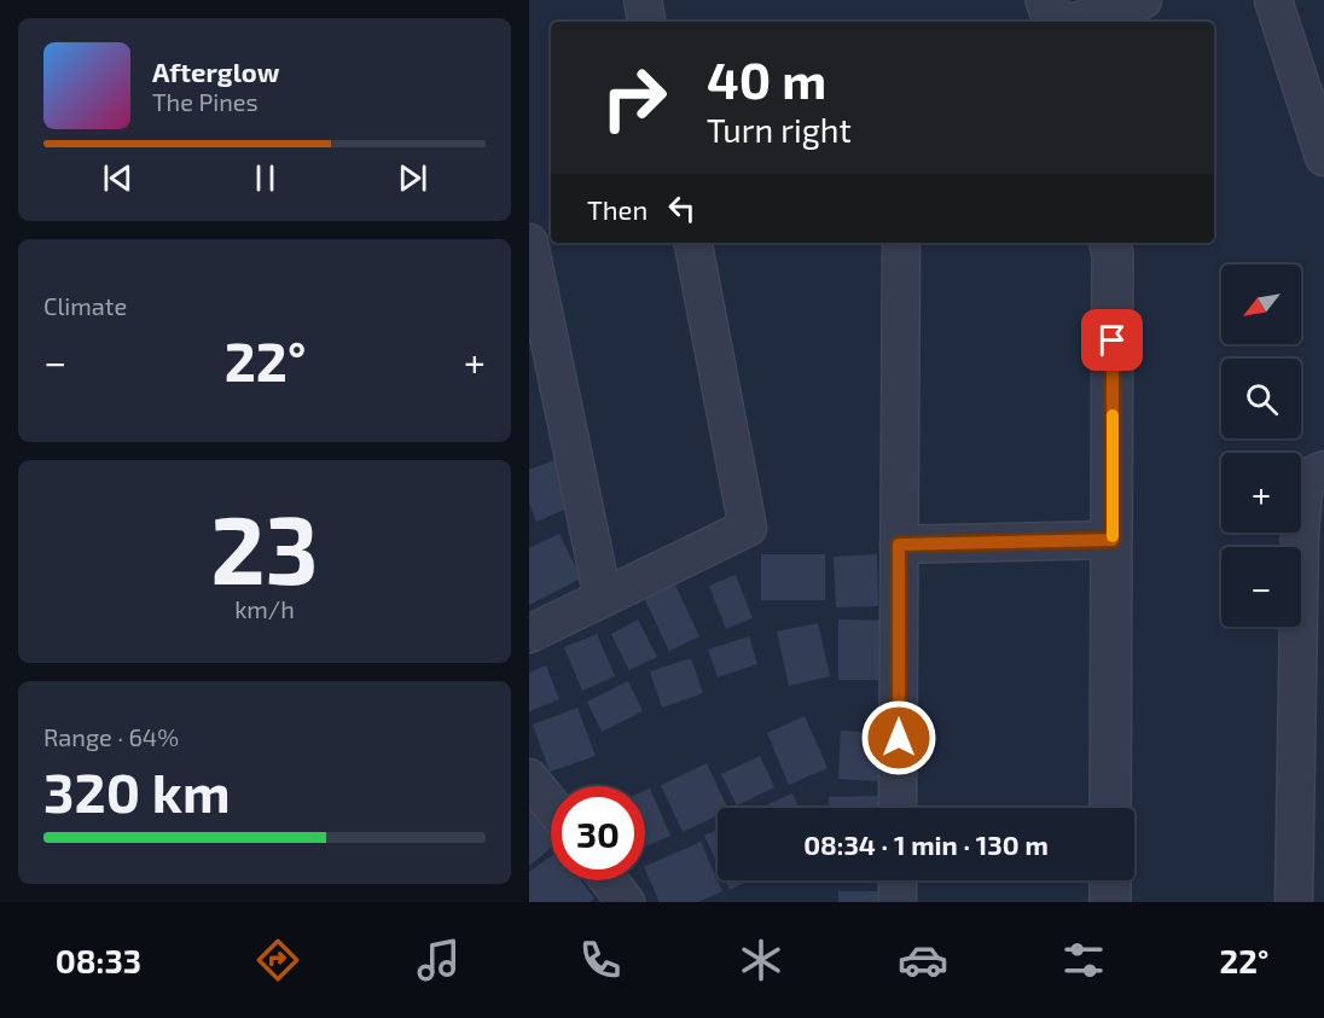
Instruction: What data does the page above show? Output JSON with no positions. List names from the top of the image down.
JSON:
{
  "north": "bottom left",
  "page": {
    "turn": ["40 m", "Turn right"],
    "song": ["Afterglow", "The Pines"],
    "then": "Then",
    "tile": [
      "Climate",
      ["23", "km/h"],
      ["Range · 64%", "320 km"]
    ],
    "map_buttons": ["+", "−"],
    "heat": ["−", "22°", "+"],
    "limit": "30",
    "trip": "08:34 · 1 min · 130 m",
    "tabs": ["08:33", "22°"]
  }
}
